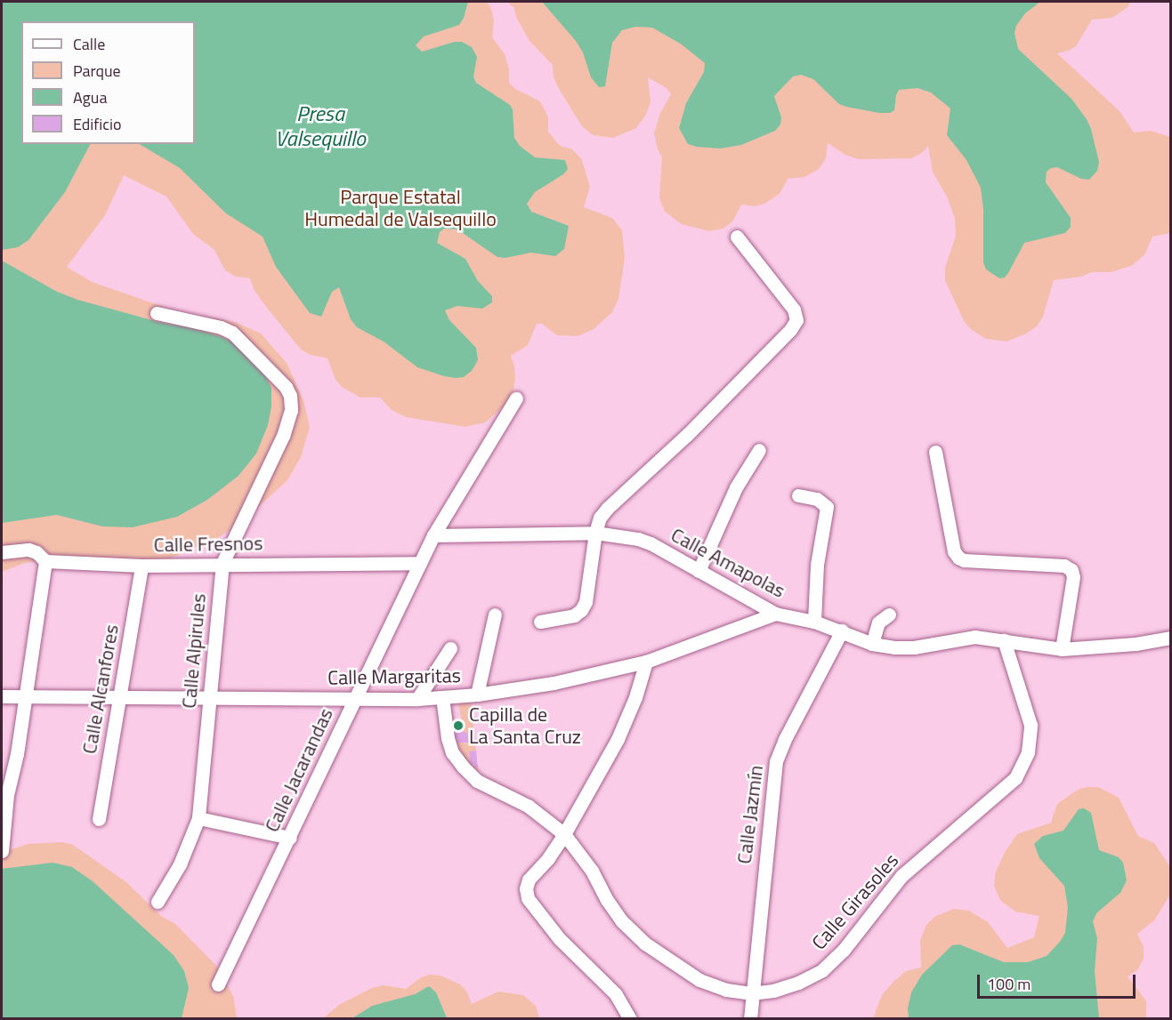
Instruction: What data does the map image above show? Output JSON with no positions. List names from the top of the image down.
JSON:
{
  "streets": {
    "street": [
      "Calle Fresnos",
      "Calle Amapolas",
      "Calle Alpirules",
      "Calle Margaritas",
      "Calle Alcanfores",
      "Calle Jacarandas",
      "Calle Jazmín",
      "Calle Girasoles"
    ]
  },
  "crossings": [
    ["Calle Fresnos", "Calle Alpirules"],
    ["Calle Fresnos", "Calle Alcanfores"],
    ["Calle Fresnos", "Calle Jacarandas"],
    ["Calle Amapolas", "Calle Margaritas"],
    ["Calle Amapolas", "Calle Jacarandas"],
    ["Calle Amapolas", "Calle Jazmín"],
    ["Calle Amapolas", "Calle Girasoles"],
    ["Calle Alpirules", "Calle Margaritas"],
    ["Calle Margaritas", "Calle Alcanfores"],
    ["Calle Margaritas", "Calle Jacarandas"],
    ["Calle Margaritas", "Calle Girasoles"],
    ["Calle Jazmín", "Calle Girasoles"]
  ],
  "water": ["Presa Valsequillo"],
  "parks": ["Parque Estatal Humedal de Valsequillo"],
  "places": ["Capilla de La Santa Cruz"],
  "legend": [
    "Calle",
    "Parque",
    "Agua",
    "Edificio"
  ],
  "scale_bar": "100 m"
}
